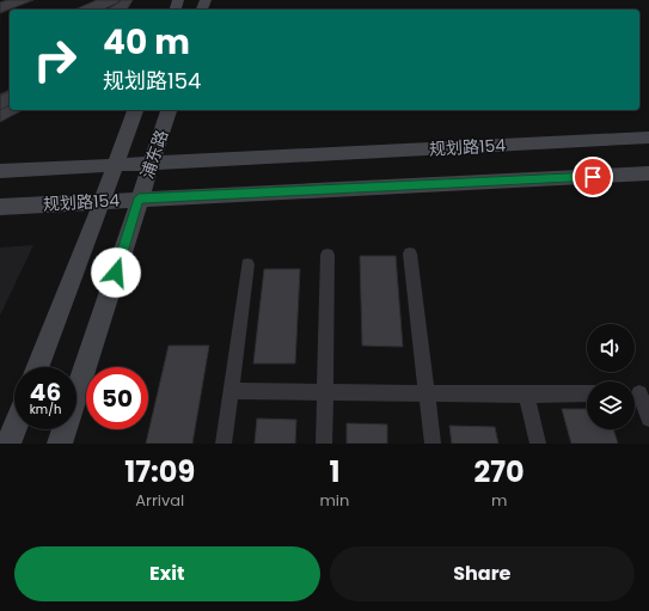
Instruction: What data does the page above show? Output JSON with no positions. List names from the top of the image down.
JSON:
{
  "streets": {
    "main road": ["规划路154", "浦东路"]
  },
  "crossings": [
    ["规划路154", "浦东路"]
  ],
  "page": {
    "turn": ["40 m", "规划路154"],
    "speed": "46 km/h",
    "limit": "50",
    "eta": [
      "17:09",
      "Arrival",
      "1",
      "min",
      "270",
      "m"
    ],
    "buttons": ["Exit", "Share"]
  }
}
